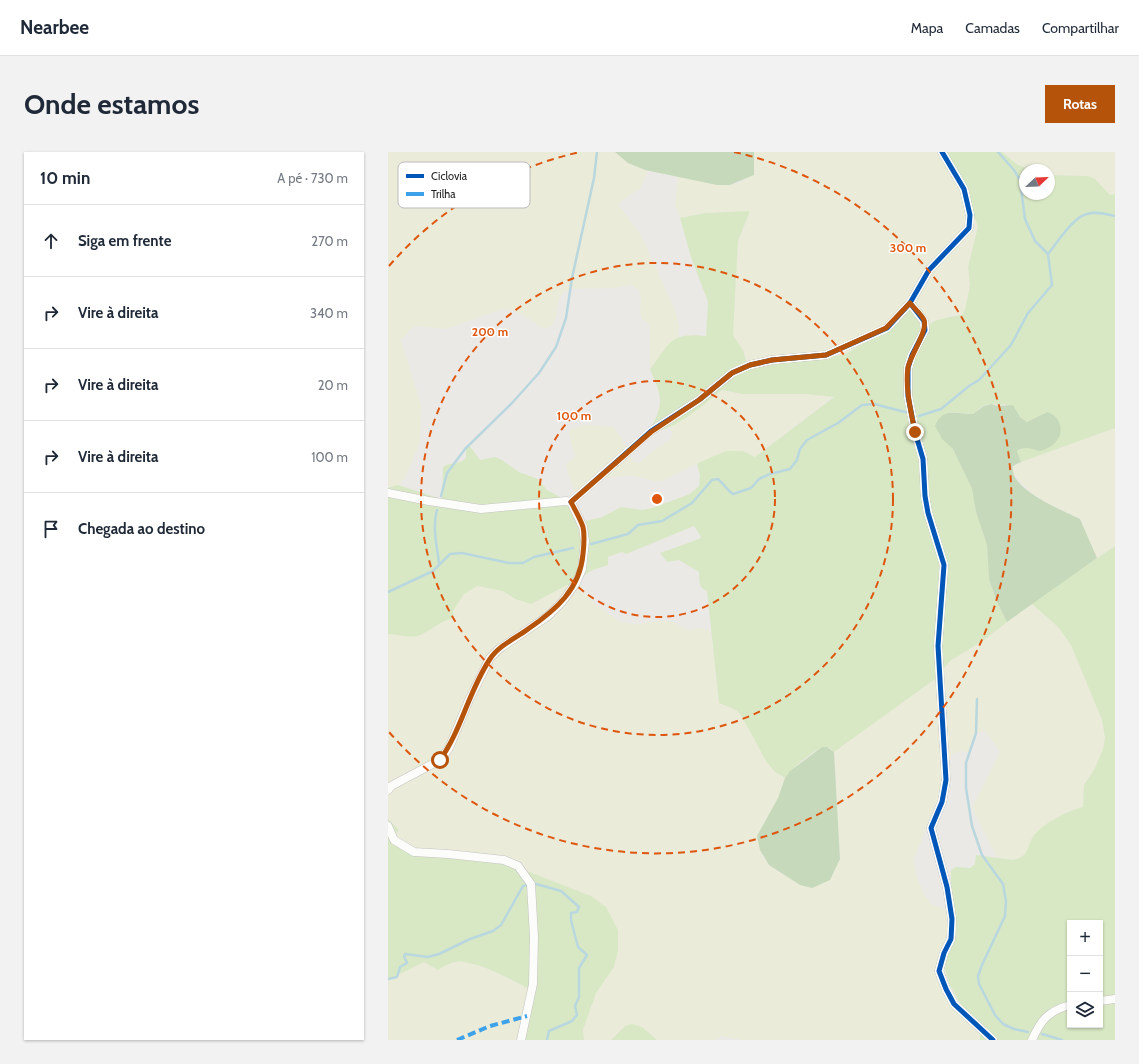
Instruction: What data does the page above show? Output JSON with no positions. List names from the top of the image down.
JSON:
{
  "legend": ["Ciclovia", "Trilha"],
  "north": "top right",
  "page": {
    "header": "Nearbee",
    "nav": ["Mapa", "Camadas", "Compartilhar"],
    "buttons": "Rotas",
    "title": "Onde estamos",
    "heading": ["10 min", "A pé · 730 m"],
    "list": [
      ["Siga em frente", "270 m"],
      ["Vire à direita", "340 m"],
      ["Vire à direita", "20 m"],
      ["Vire à direita", "100 m"],
      "Chegada ao destino"
    ],
    "map_buttons": ["+", "−"]
  },
  "rings": ["300 m", "200 m", "100 m"]
}
